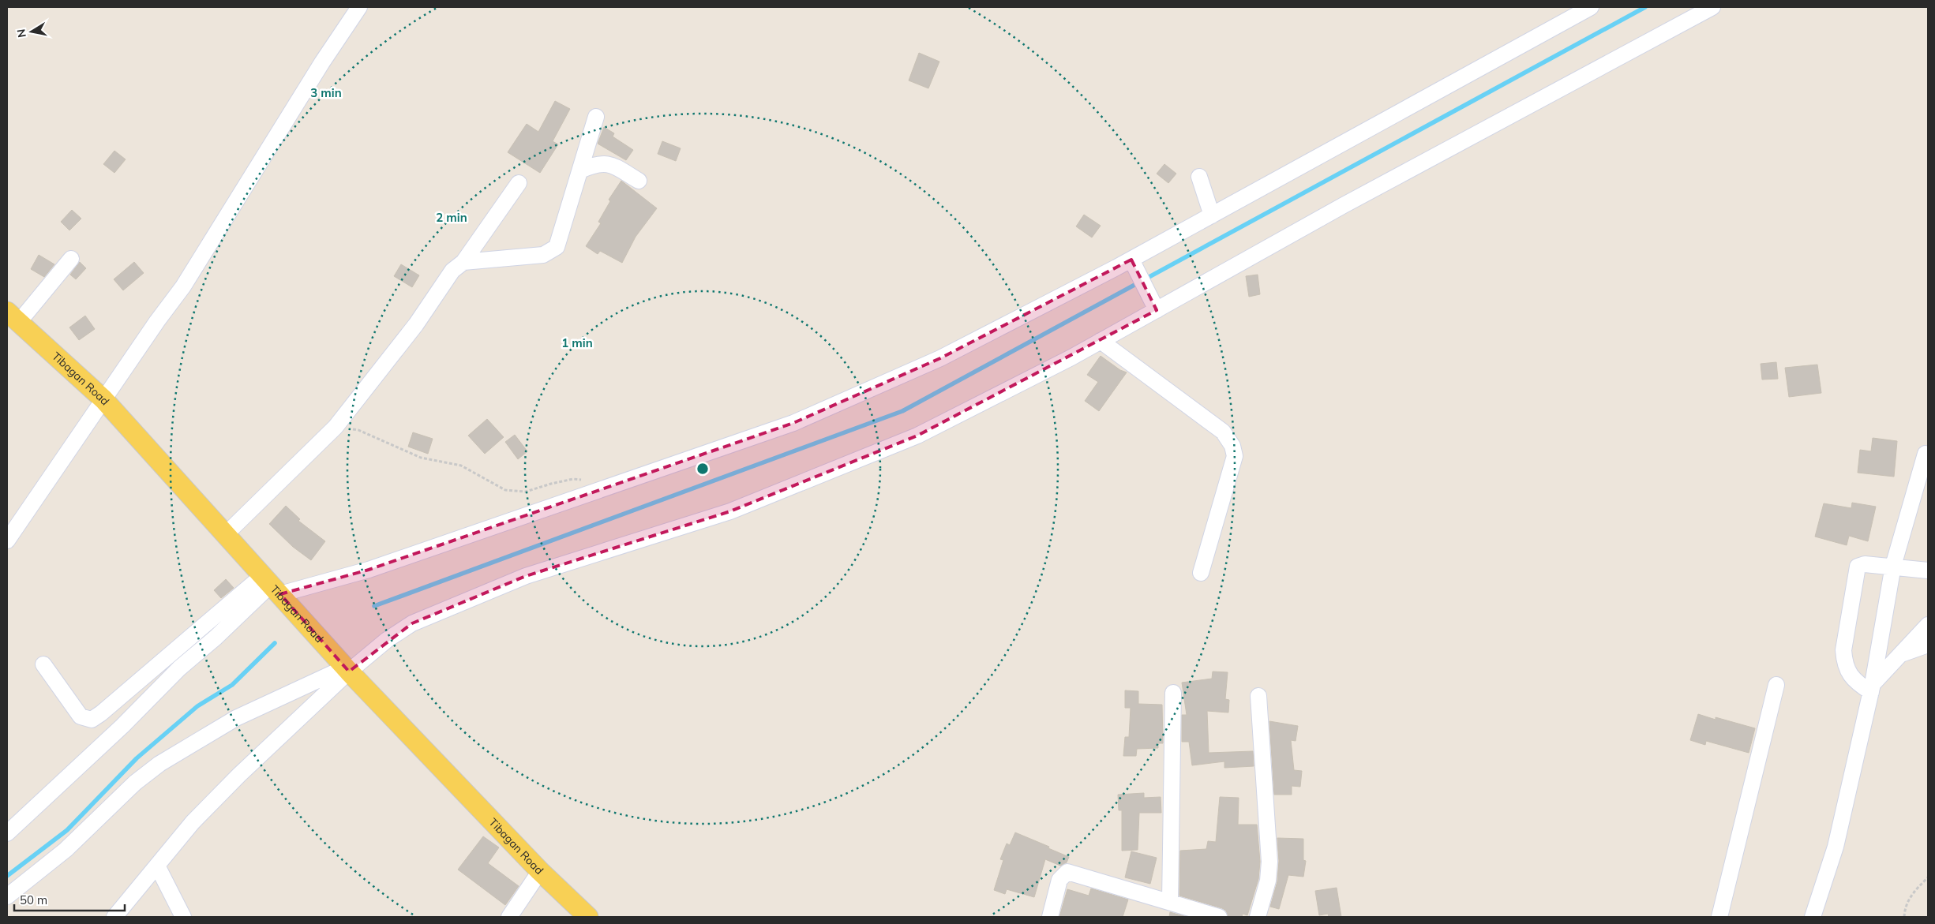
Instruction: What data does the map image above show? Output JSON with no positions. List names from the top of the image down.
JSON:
{
  "streets": {
    "main road": ["Tibagan Road"]
  },
  "scale_bar": "50 m",
  "north": "left",
  "rings": ["3 min", "2 min", "1 min"]
}
